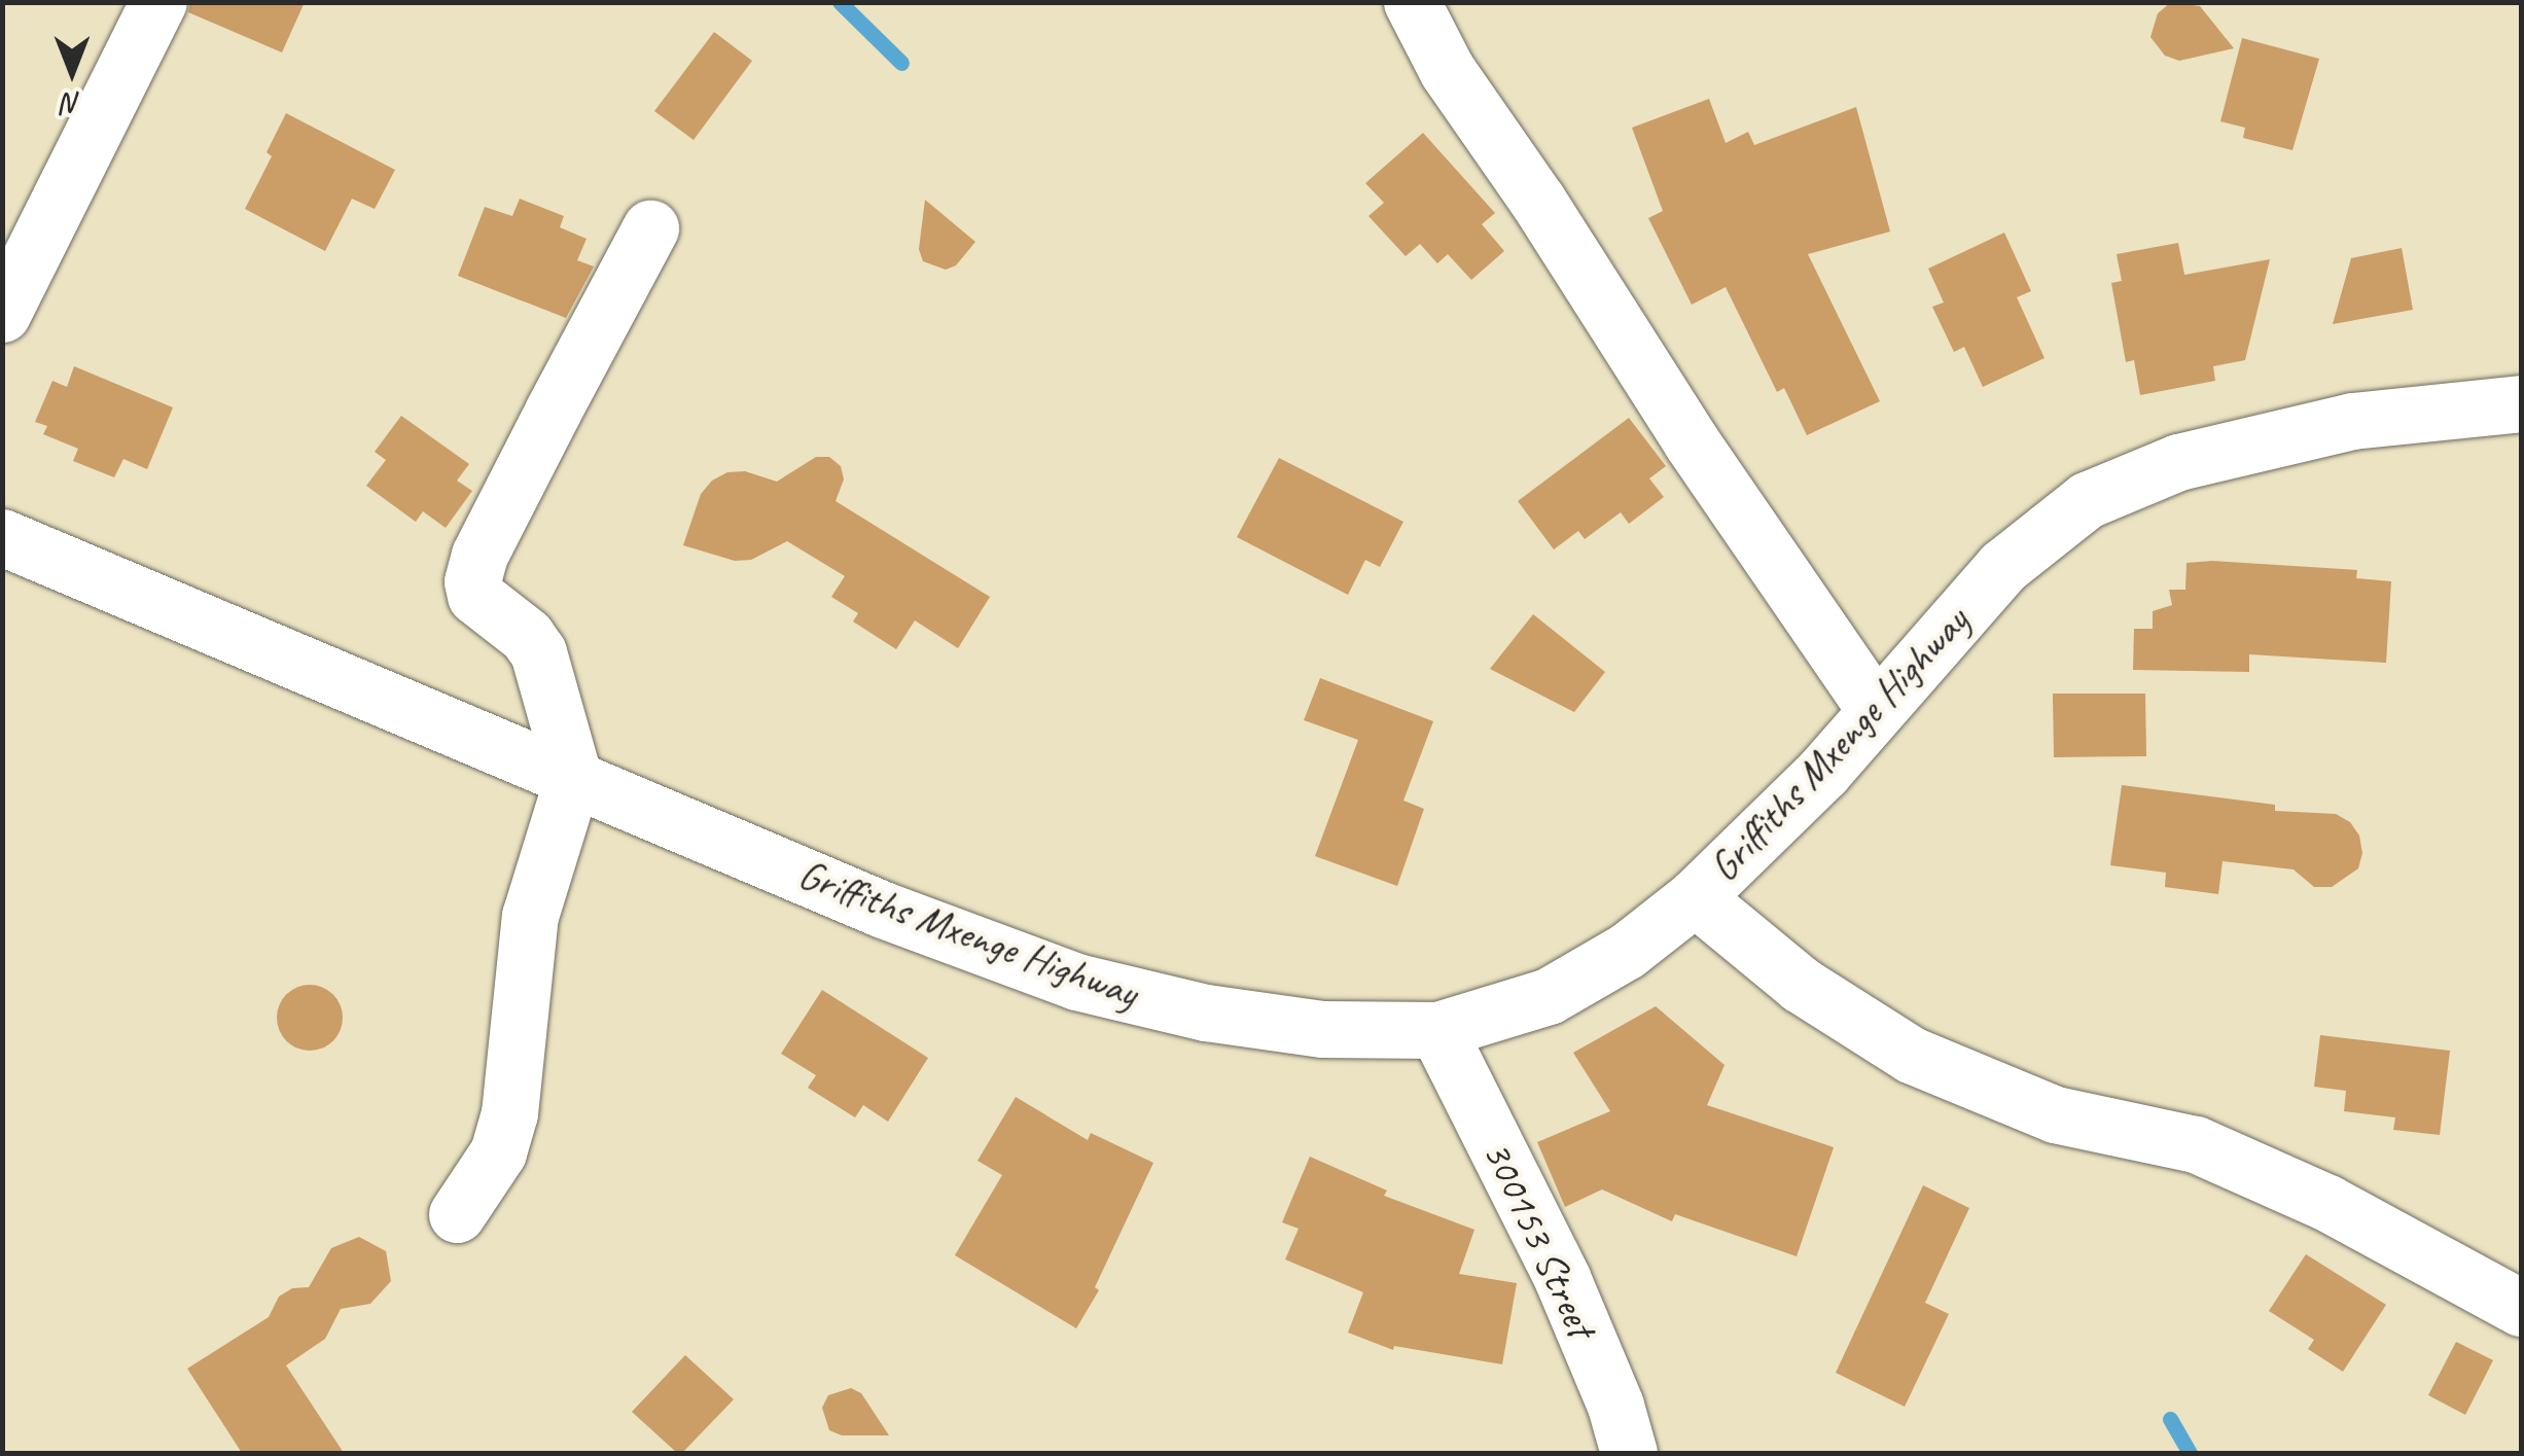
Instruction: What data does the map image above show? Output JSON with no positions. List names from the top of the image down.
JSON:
{
  "streets": {
    "street": ["Griffiths Mxenge Highway", "300153 Street"]
  },
  "crossings": [
    ["Griffiths Mxenge Highway", "300153 Street"]
  ],
  "north": "bottom"
}
